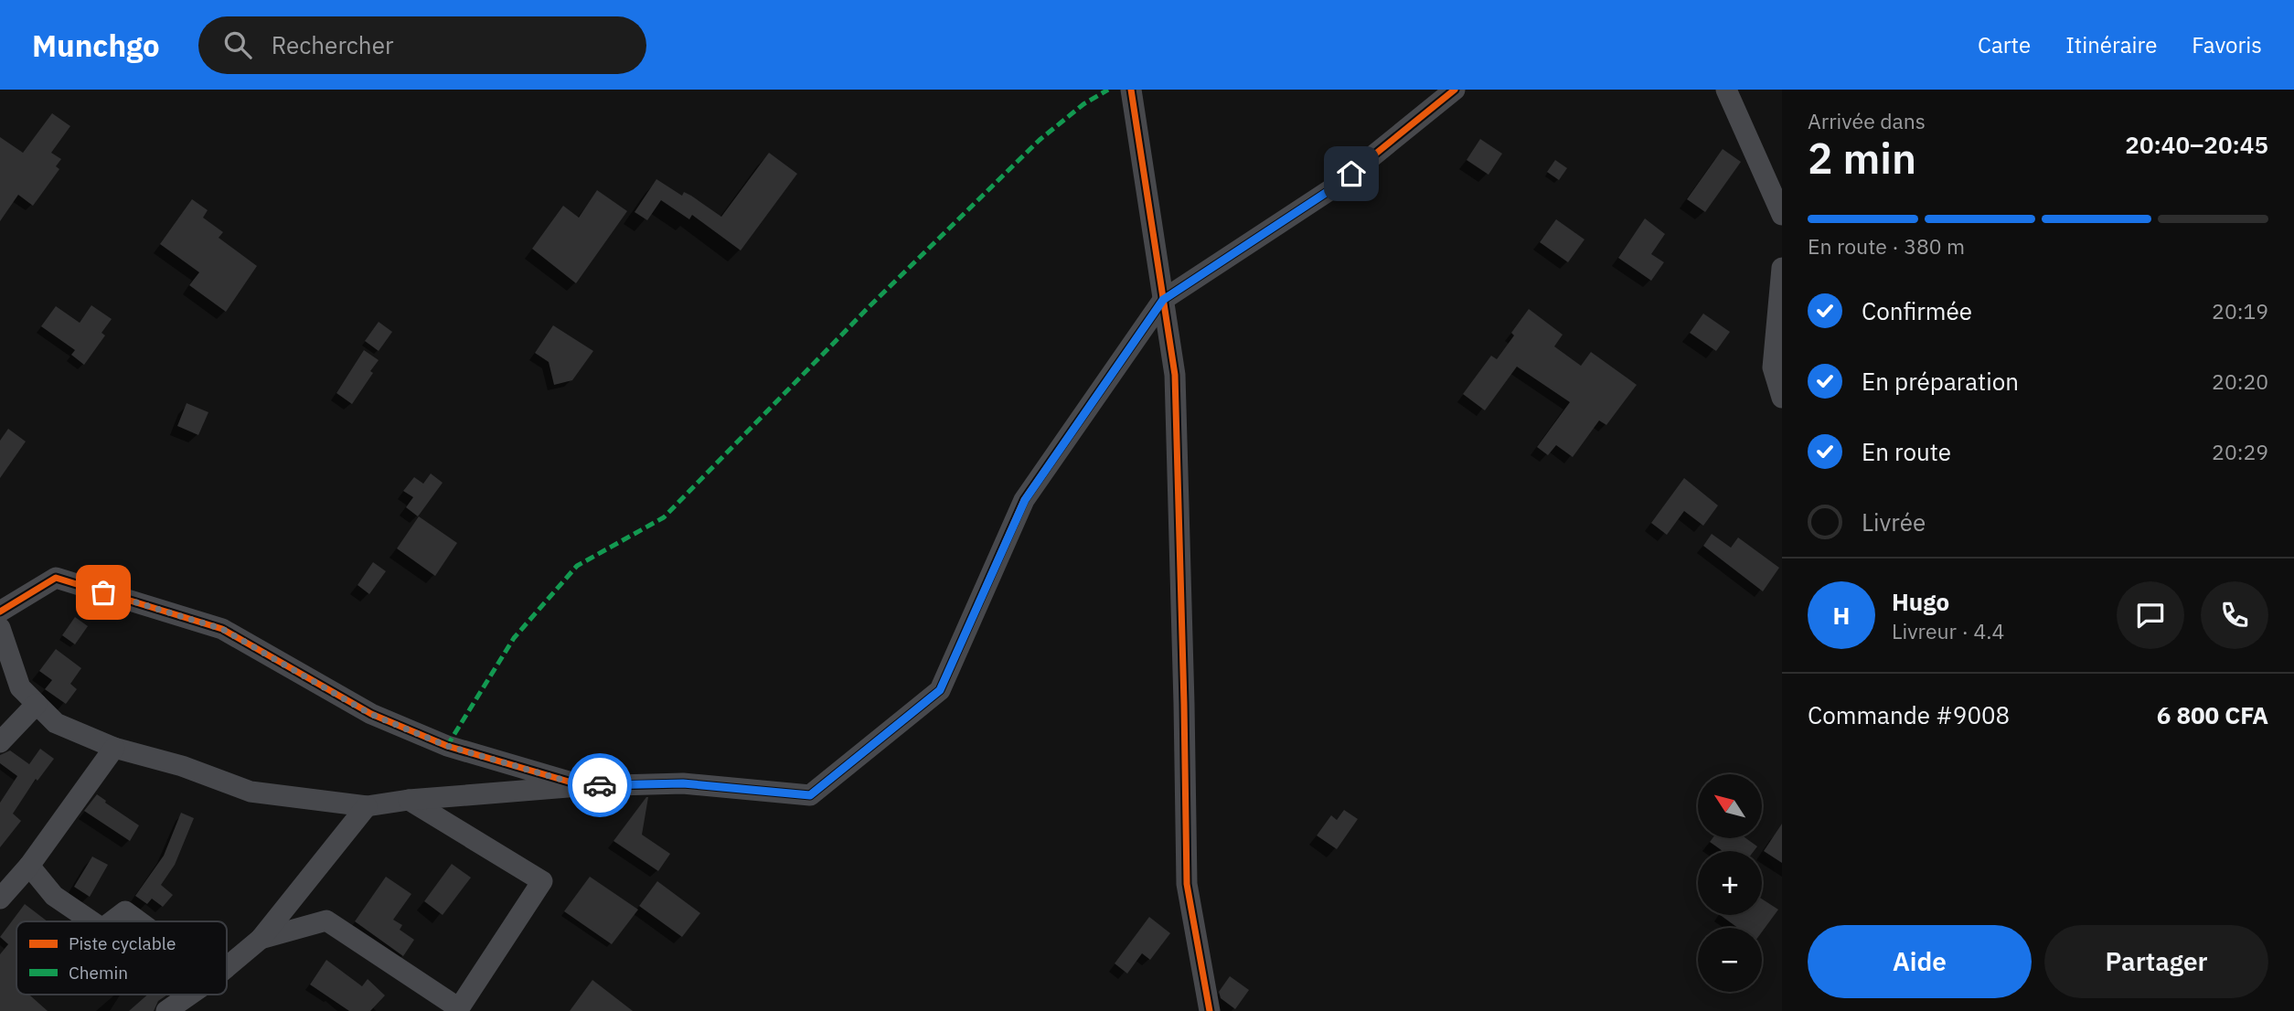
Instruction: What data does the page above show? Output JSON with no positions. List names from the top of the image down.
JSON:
{
  "legend": ["Piste cyclable", "Chemin"],
  "north": "top left",
  "page": {
    "header": "Munchgo",
    "search": "Rechercher",
    "nav": ["Carte", "Itinéraire", "Favoris"],
    "heading": ["2 min", "Arrivée dans", "20:40–20:45"],
    "panel": [
      "Hugo",
      "Livreur · 4.4",
      "Commande #9008",
      "6 800 CFA"
    ],
    "bar": "En route · 380 m",
    "list": [
      ["Confirmée", "20:19"],
      ["En préparation", "20:20"],
      ["En route", "20:29"],
      "Livrée"
    ],
    "round": "H",
    "map_buttons": ["+", "−"],
    "buttons": ["Aide", "Partager"]
  }
}
